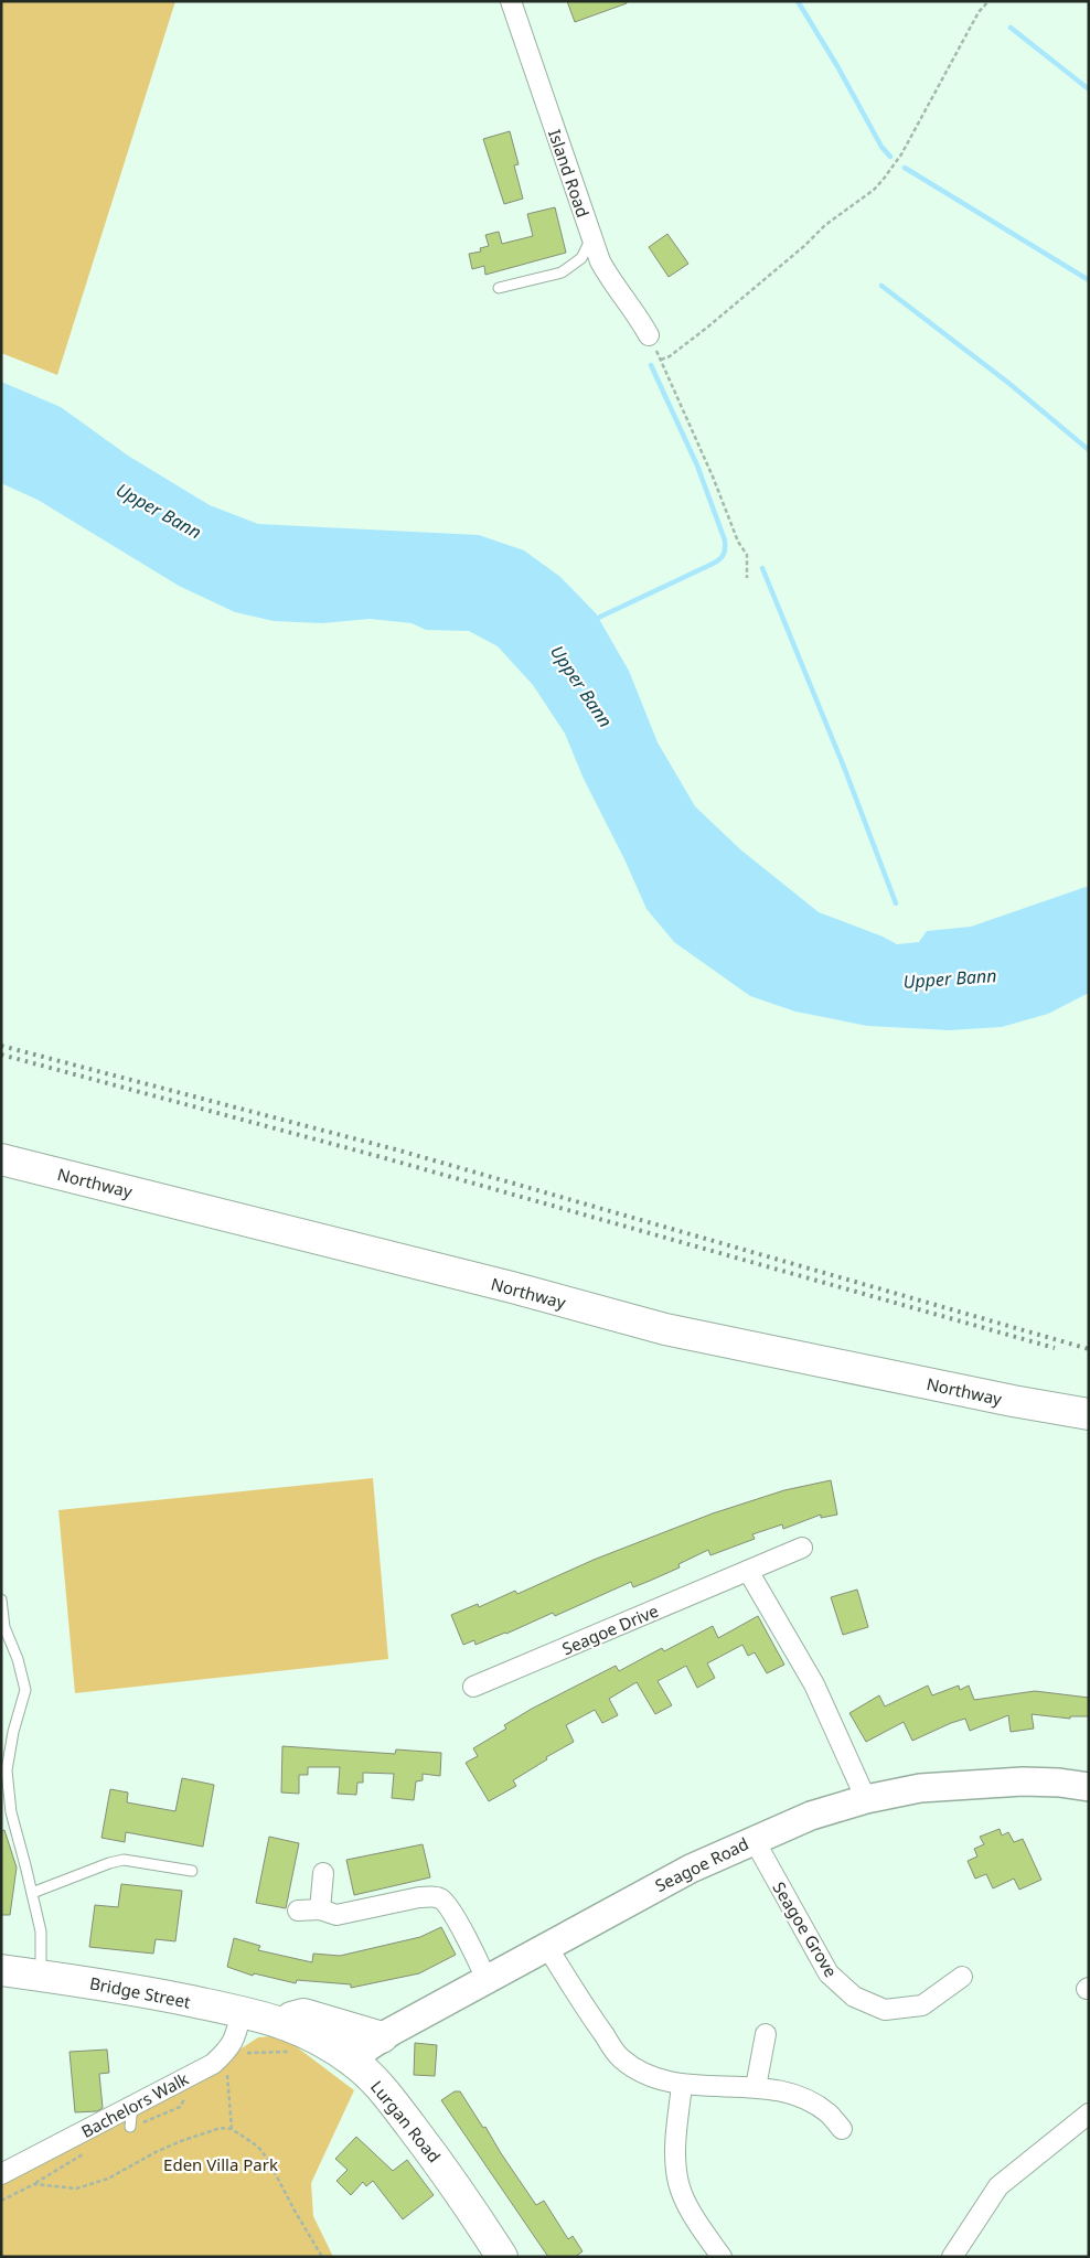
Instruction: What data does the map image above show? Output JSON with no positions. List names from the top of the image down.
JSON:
{
  "streets": {
    "main road": [
      "Northway",
      "Seagoe Road",
      "Bridge Street",
      "Lurgan Road"
    ],
    "street": [
      "Island Road",
      "Seagoe Drive",
      "Seagoe Grove",
      "Bachelors Walk"
    ]
  },
  "crossings": [
    ["Seagoe Road", "Seagoe Grove"],
    ["Seagoe Road", "Lurgan Road"],
    ["Bridge Street", "Bachelors Walk"],
    ["Bridge Street", "Lurgan Road"]
  ],
  "water": ["Upper Bann"],
  "parks": ["Eden Villa Park"]
}
